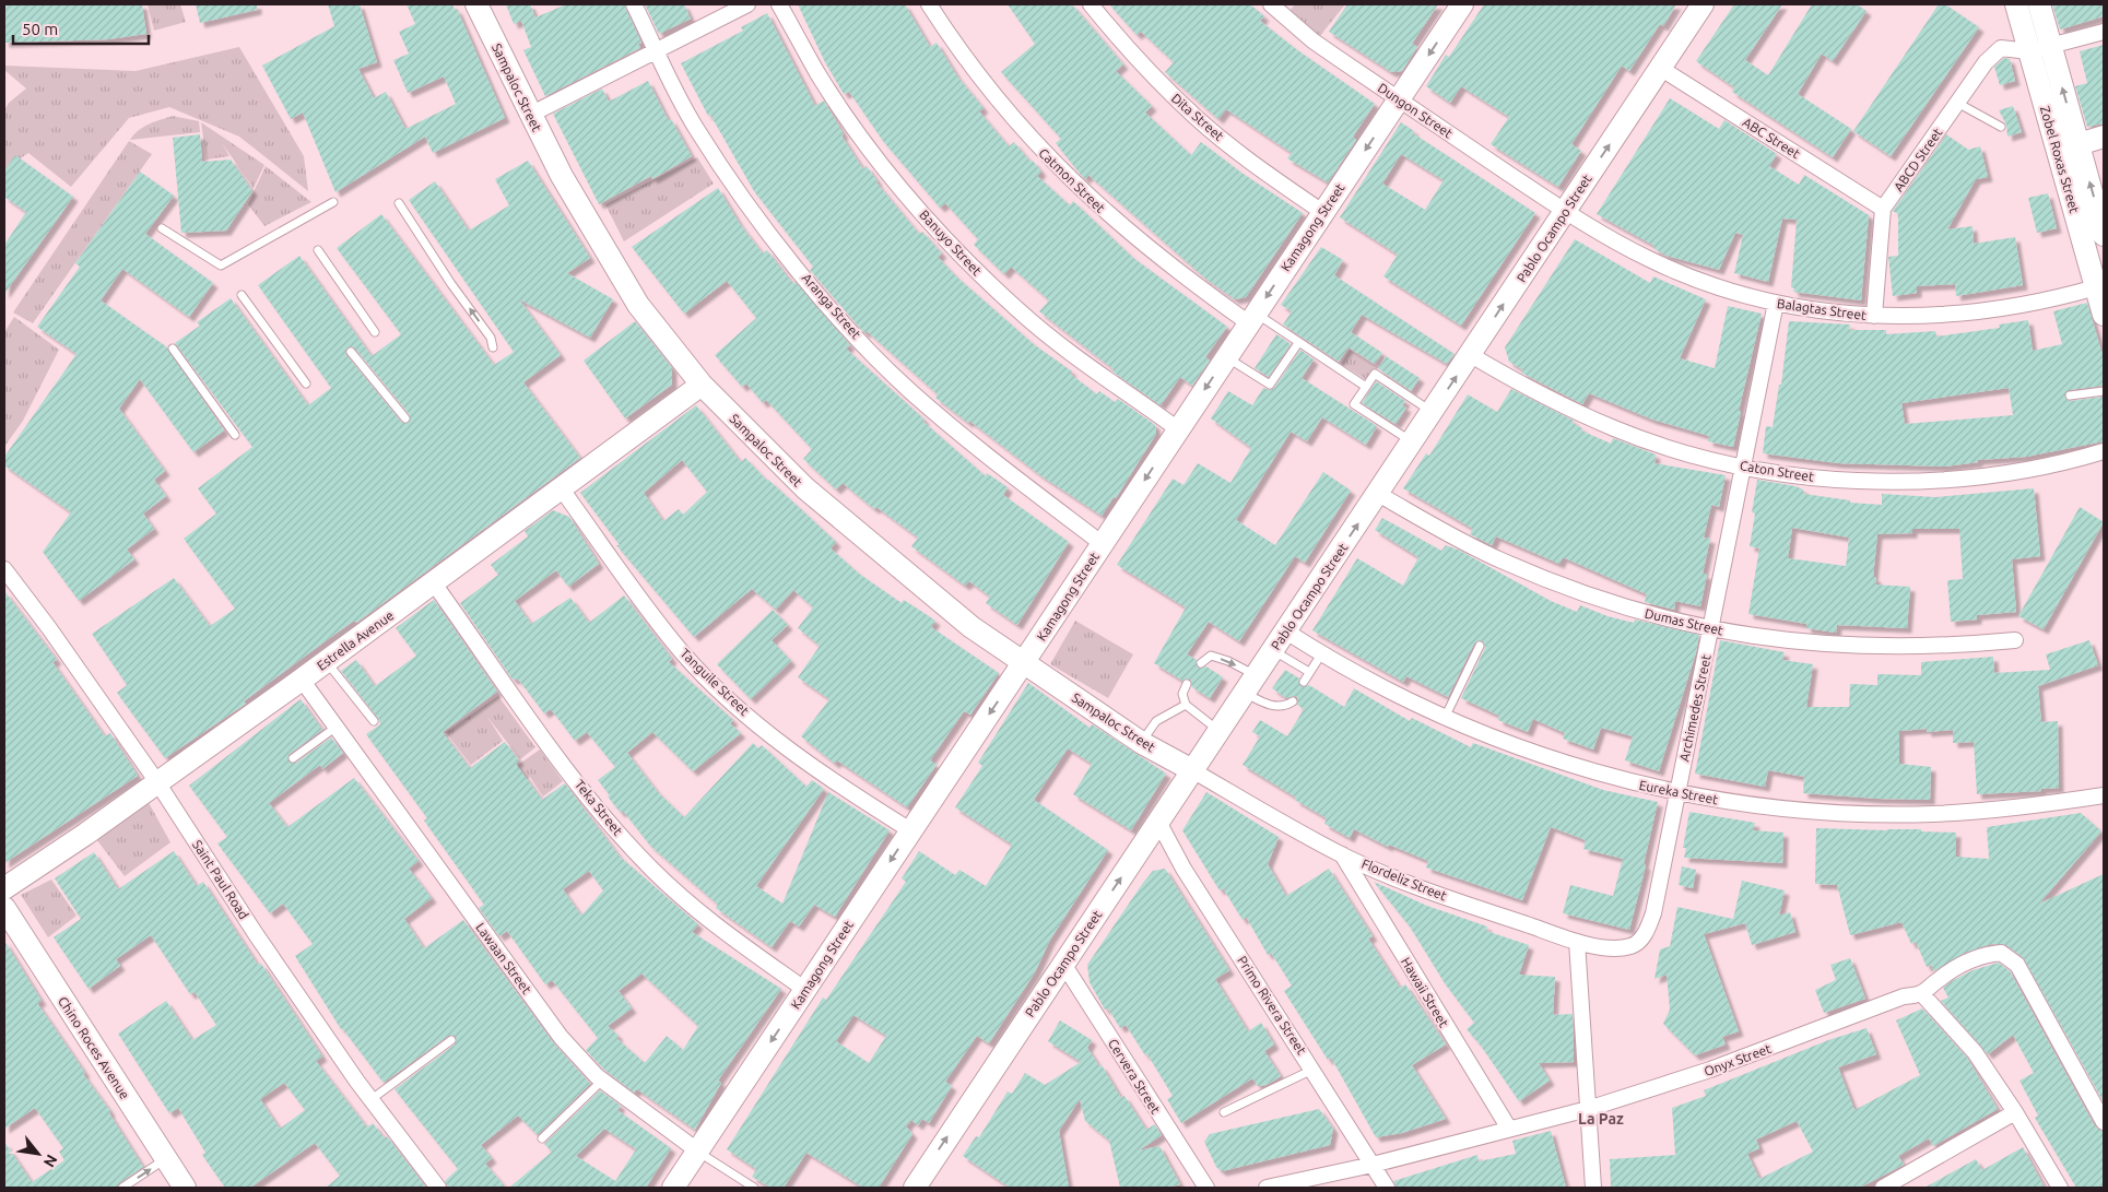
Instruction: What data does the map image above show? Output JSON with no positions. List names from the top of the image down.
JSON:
{
  "streets": {
    "main road": [
      "Sampaloc Street",
      "Zobel Roxas Street",
      "Kamagong Street",
      "Pablo Ocampo Street",
      "Estrella Avenue",
      "Chino Roces Avenue"
    ],
    "street": [
      "Dungon Street",
      "Dita Street",
      "ABC Street",
      "ABCD Street",
      "Catmon Street",
      "Banuyo Street",
      "Aranga Street",
      "Balagtas Street",
      "Caton Street",
      "Dumas Street",
      "Tanguile Street",
      "Archimedes Street",
      "Eureka Street",
      "Teka Street",
      "Saint Paul Road",
      "Flordeliz Street",
      "Lawaan Street",
      "Hawaii Street",
      "Primo Rivera Street",
      "Onyx Street",
      "Cervera Street"
    ]
  },
  "crossings": [
    ["Sampaloc Street", "Kamagong Street"],
    ["Sampaloc Street", "Pablo Ocampo Street"],
    ["Sampaloc Street", "Estrella Avenue"],
    ["Sampaloc Street", "Flordeliz Street"],
    ["Dungon Street", "Kamagong Street"],
    ["Dungon Street", "Pablo Ocampo Street"],
    ["Dungon Street", "Balagtas Street"],
    ["Dita Street", "Kamagong Street"],
    ["ABC Street", "ABCD Street"],
    ["ABC Street", "Pablo Ocampo Street"],
    ["ABCD Street", "Zobel Roxas Street"],
    ["Zobel Roxas Street", "Balagtas Street"],
    ["Catmon Street", "Kamagong Street"],
    ["Kamagong Street", "Banuyo Street"],
    ["Kamagong Street", "Aranga Street"],
    ["Kamagong Street", "Tanguile Street"],
    ["Kamagong Street", "Teka Street"],
    ["Kamagong Street", "Lawaan Street"],
    ["Pablo Ocampo Street", "Balagtas Street"],
    ["Pablo Ocampo Street", "Caton Street"],
    ["Pablo Ocampo Street", "Dumas Street"],
    ["Pablo Ocampo Street", "Eureka Street"],
    ["Pablo Ocampo Street", "Flordeliz Street"],
    ["Pablo Ocampo Street", "Primo Rivera Street"],
    ["Pablo Ocampo Street", "Cervera Street"],
    ["Balagtas Street", "Archimedes Street"],
    ["Caton Street", "Archimedes Street"],
    ["Dumas Street", "Archimedes Street"],
    ["Estrella Avenue", "Tanguile Street"],
    ["Estrella Avenue", "Teka Street"],
    ["Estrella Avenue", "Saint Paul Road"],
    ["Estrella Avenue", "Lawaan Street"],
    ["Archimedes Street", "Eureka Street"],
    ["Archimedes Street", "Flordeliz Street"],
    ["Flordeliz Street", "Hawaii Street"],
    ["Hawaii Street", "Onyx Street"],
    ["Primo Rivera Street", "Onyx Street"]
  ],
  "one_way": ["Kamagong Street", "Pablo Ocampo Street"],
  "districts": ["La Paz"],
  "scale_bar": "50 m",
  "north": "bottom right"
}
